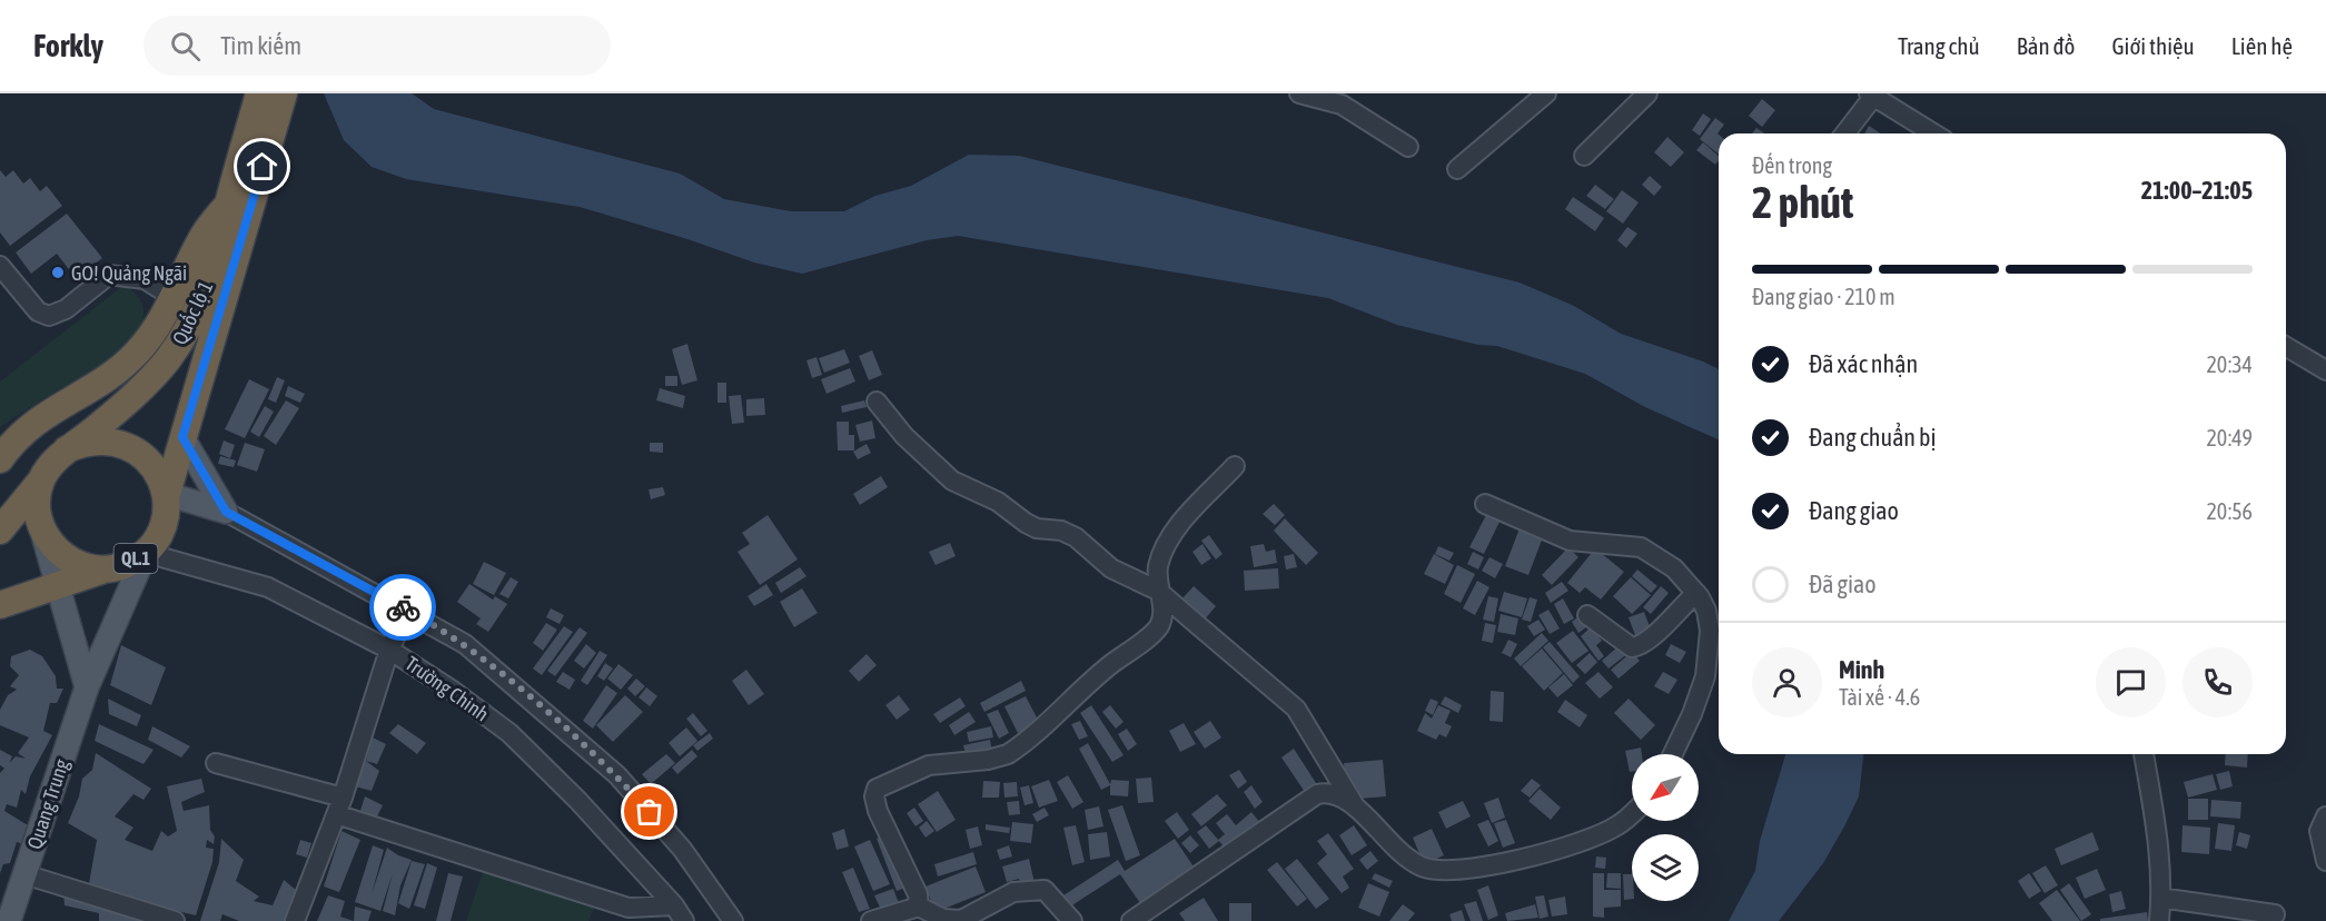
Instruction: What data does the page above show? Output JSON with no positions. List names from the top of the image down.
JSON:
{
  "streets": {
    "highway": ["Quốc lộ 1", "QL.1"],
    "main road": ["Quang Trung"],
    "street": ["Trường Chinh"]
  },
  "crossings": [
    ["Quốc lộ 1", "QL.1"],
    ["Quốc lộ 1", "Trường Chinh"],
    ["Quốc lộ 1", "Quang Trung"],
    ["QL.1", "Trường Chinh"],
    ["QL.1", "Quang Trung"],
    ["Trường Chinh", "Quang Trung"]
  ],
  "places": ["GO! Quảng Ngãi"],
  "north": "bottom left",
  "page": {
    "header": "Forkly",
    "search": "Tìm kiếm",
    "nav": [
      "Trang chủ",
      "Bản đồ",
      "Giới thiệu",
      "Liên hệ"
    ],
    "heading": ["2 phút", "Đến trong", "21:00–21:05"],
    "panel": ["Minh", "Tài xế · 4.6"],
    "bar": "Đang giao · 210 m",
    "list": [
      ["Đã xác nhận", "20:34"],
      ["Đang chuẩn bị", "20:49"],
      ["Đang giao", "20:56"],
      "Đã giao"
    ]
  }
}
